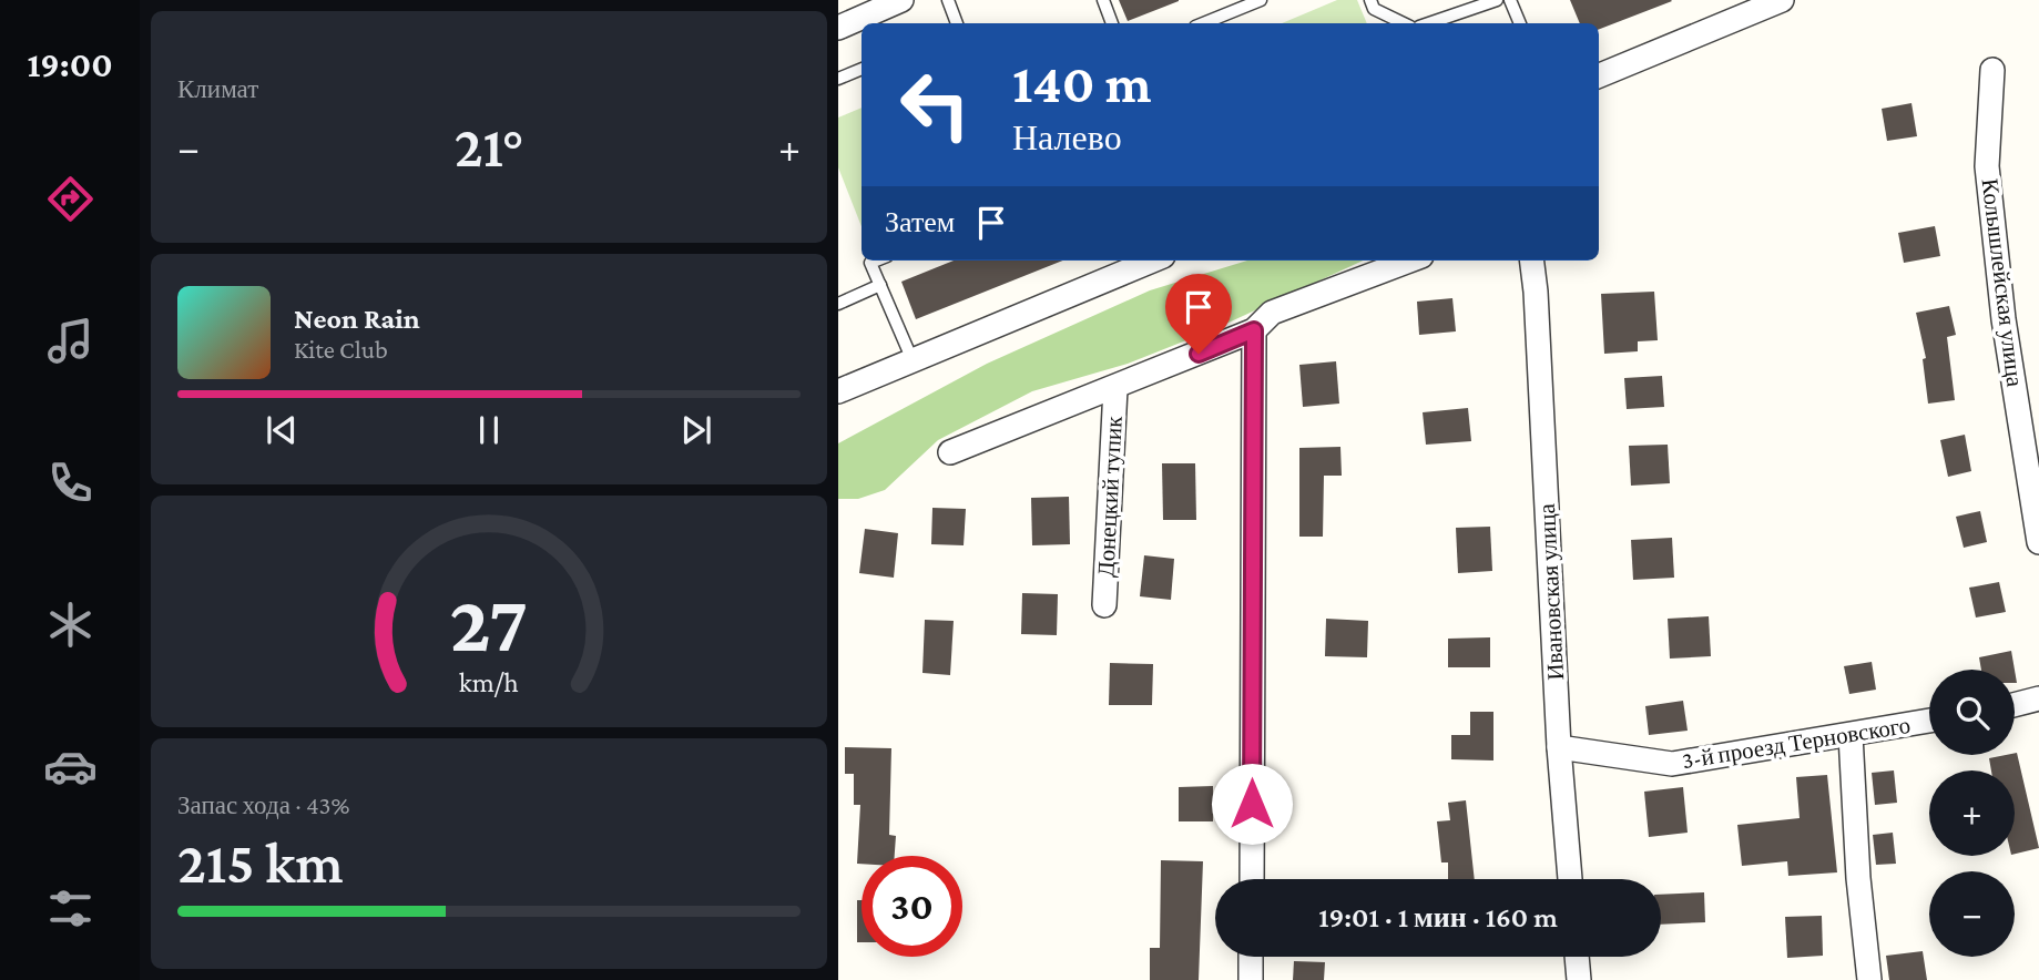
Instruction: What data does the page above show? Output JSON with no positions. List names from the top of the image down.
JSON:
{
  "streets": {
    "street": [
      "Колышлейская улица",
      "Донецкий тупик",
      "Ивановская улица",
      "3-й проезд Терновского"
    ]
  },
  "crossings": [
    ["Ивановская улица", "3-й проезд Терновского"]
  ],
  "page": {
    "tabs": "19:00",
    "tile": [
      "Климат",
      ["Запас хода · 43%", "215 km"]
    ],
    "turn": ["140 m", "Налево"],
    "heat": ["−", "21°", "+"],
    "then": "Затем",
    "song": ["Neon Rain", "Kite Club"],
    "map_buttons": ["+", "−"],
    "limit": "30",
    "trip": "19:01 · 1 мин · 160 m",
    "gauge": ["27", "km/h"]
  }
}
